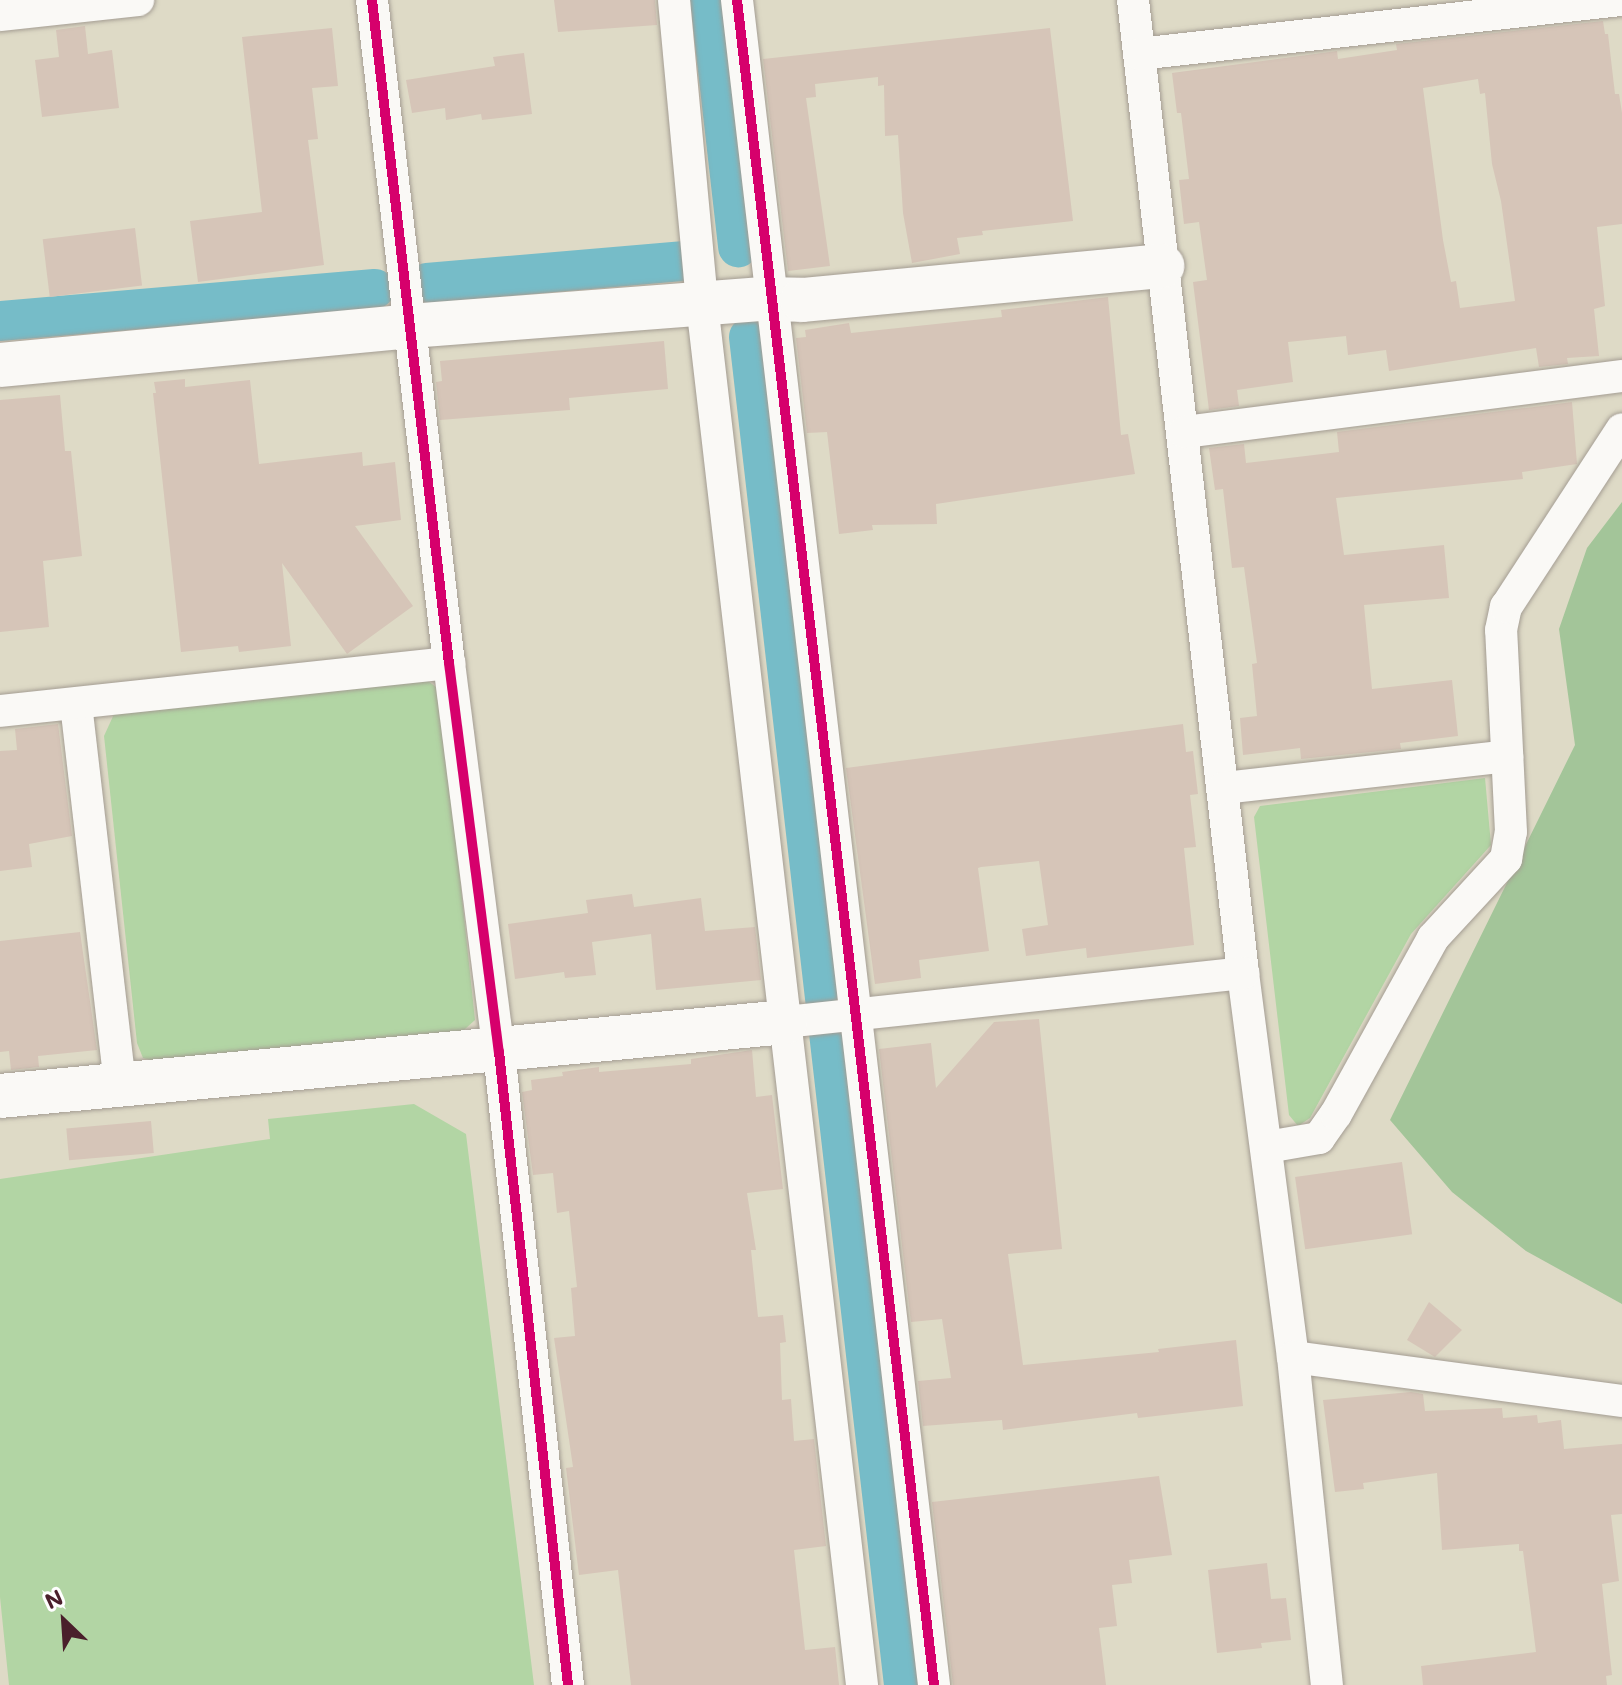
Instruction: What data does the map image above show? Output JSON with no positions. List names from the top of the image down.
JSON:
{
  "north": "top left"
}
